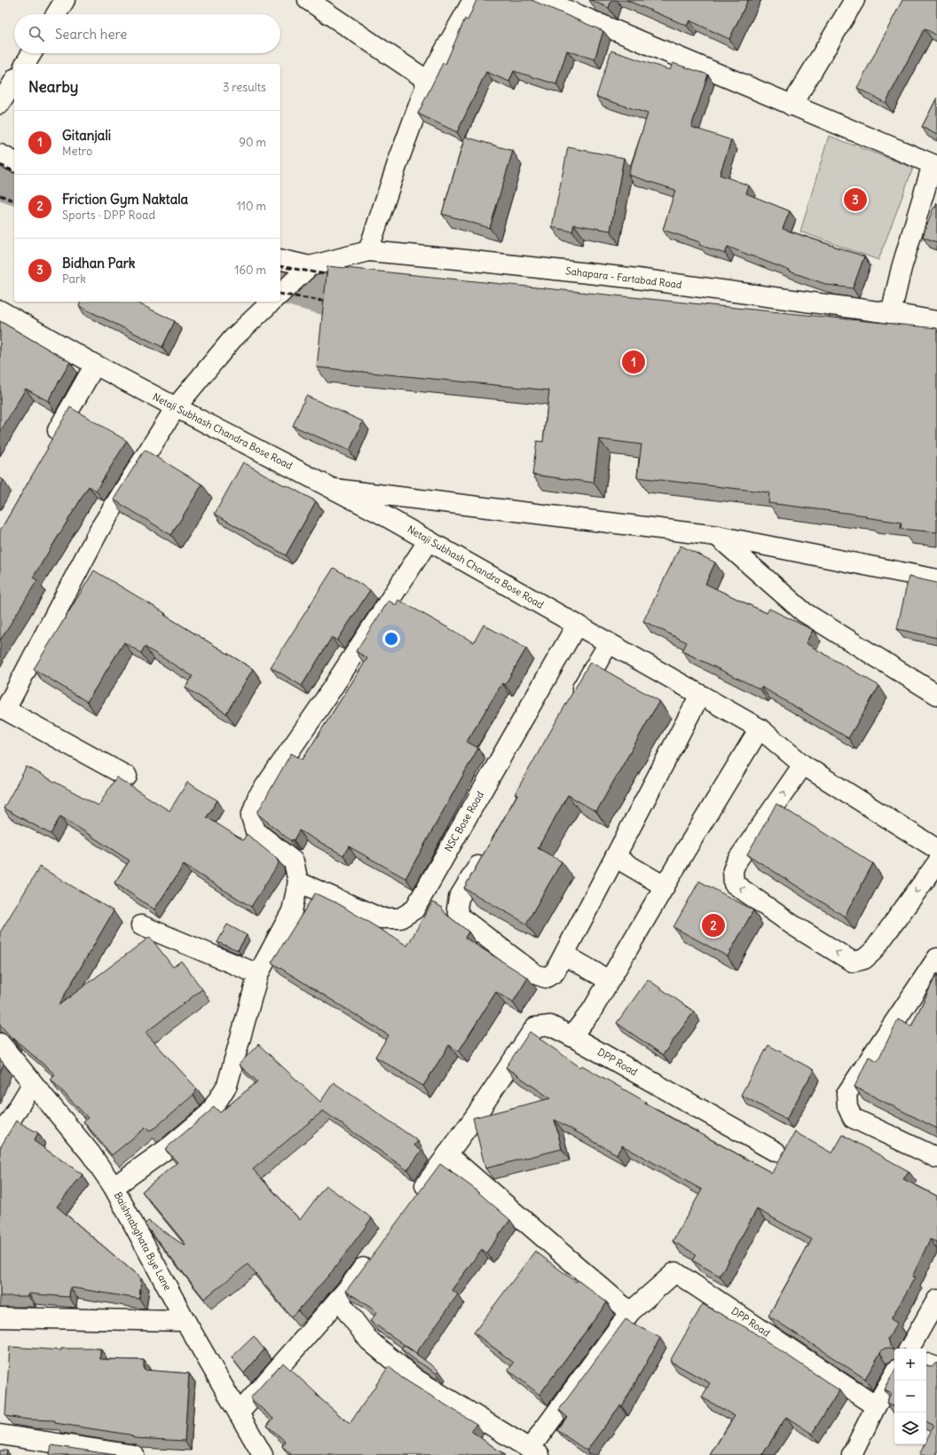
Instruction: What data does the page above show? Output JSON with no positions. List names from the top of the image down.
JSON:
{
  "streets": {
    "street": [
      "Sahapara - Fartabad Road",
      "Netaji Subhash Chandra Bose Road",
      "NSC Bose Road",
      "DPP Road",
      "Baishnabghata Bye Lane"
    ]
  },
  "crossings": [
    ["Netaji Subhash Chandra Bose Road", "NSC Bose Road"]
  ],
  "page": {
    "search": "Search here",
    "heading": ["Nearby", "3 results"],
    "list": [
      {
        "mark": "1",
        "name": "Gitanjali",
        "note": "Metro",
        "value": "90 m"
      },
      {
        "mark": "2",
        "name": "Friction Gym Naktala",
        "note": "Sports · DPP Road",
        "value": "110 m"
      },
      {
        "mark": "3",
        "name": "Bidhan Park",
        "note": "Park",
        "value": "160 m"
      }
    ],
    "pins": ["3", "1", "2"],
    "map_buttons": ["+", "−"]
  }
}
